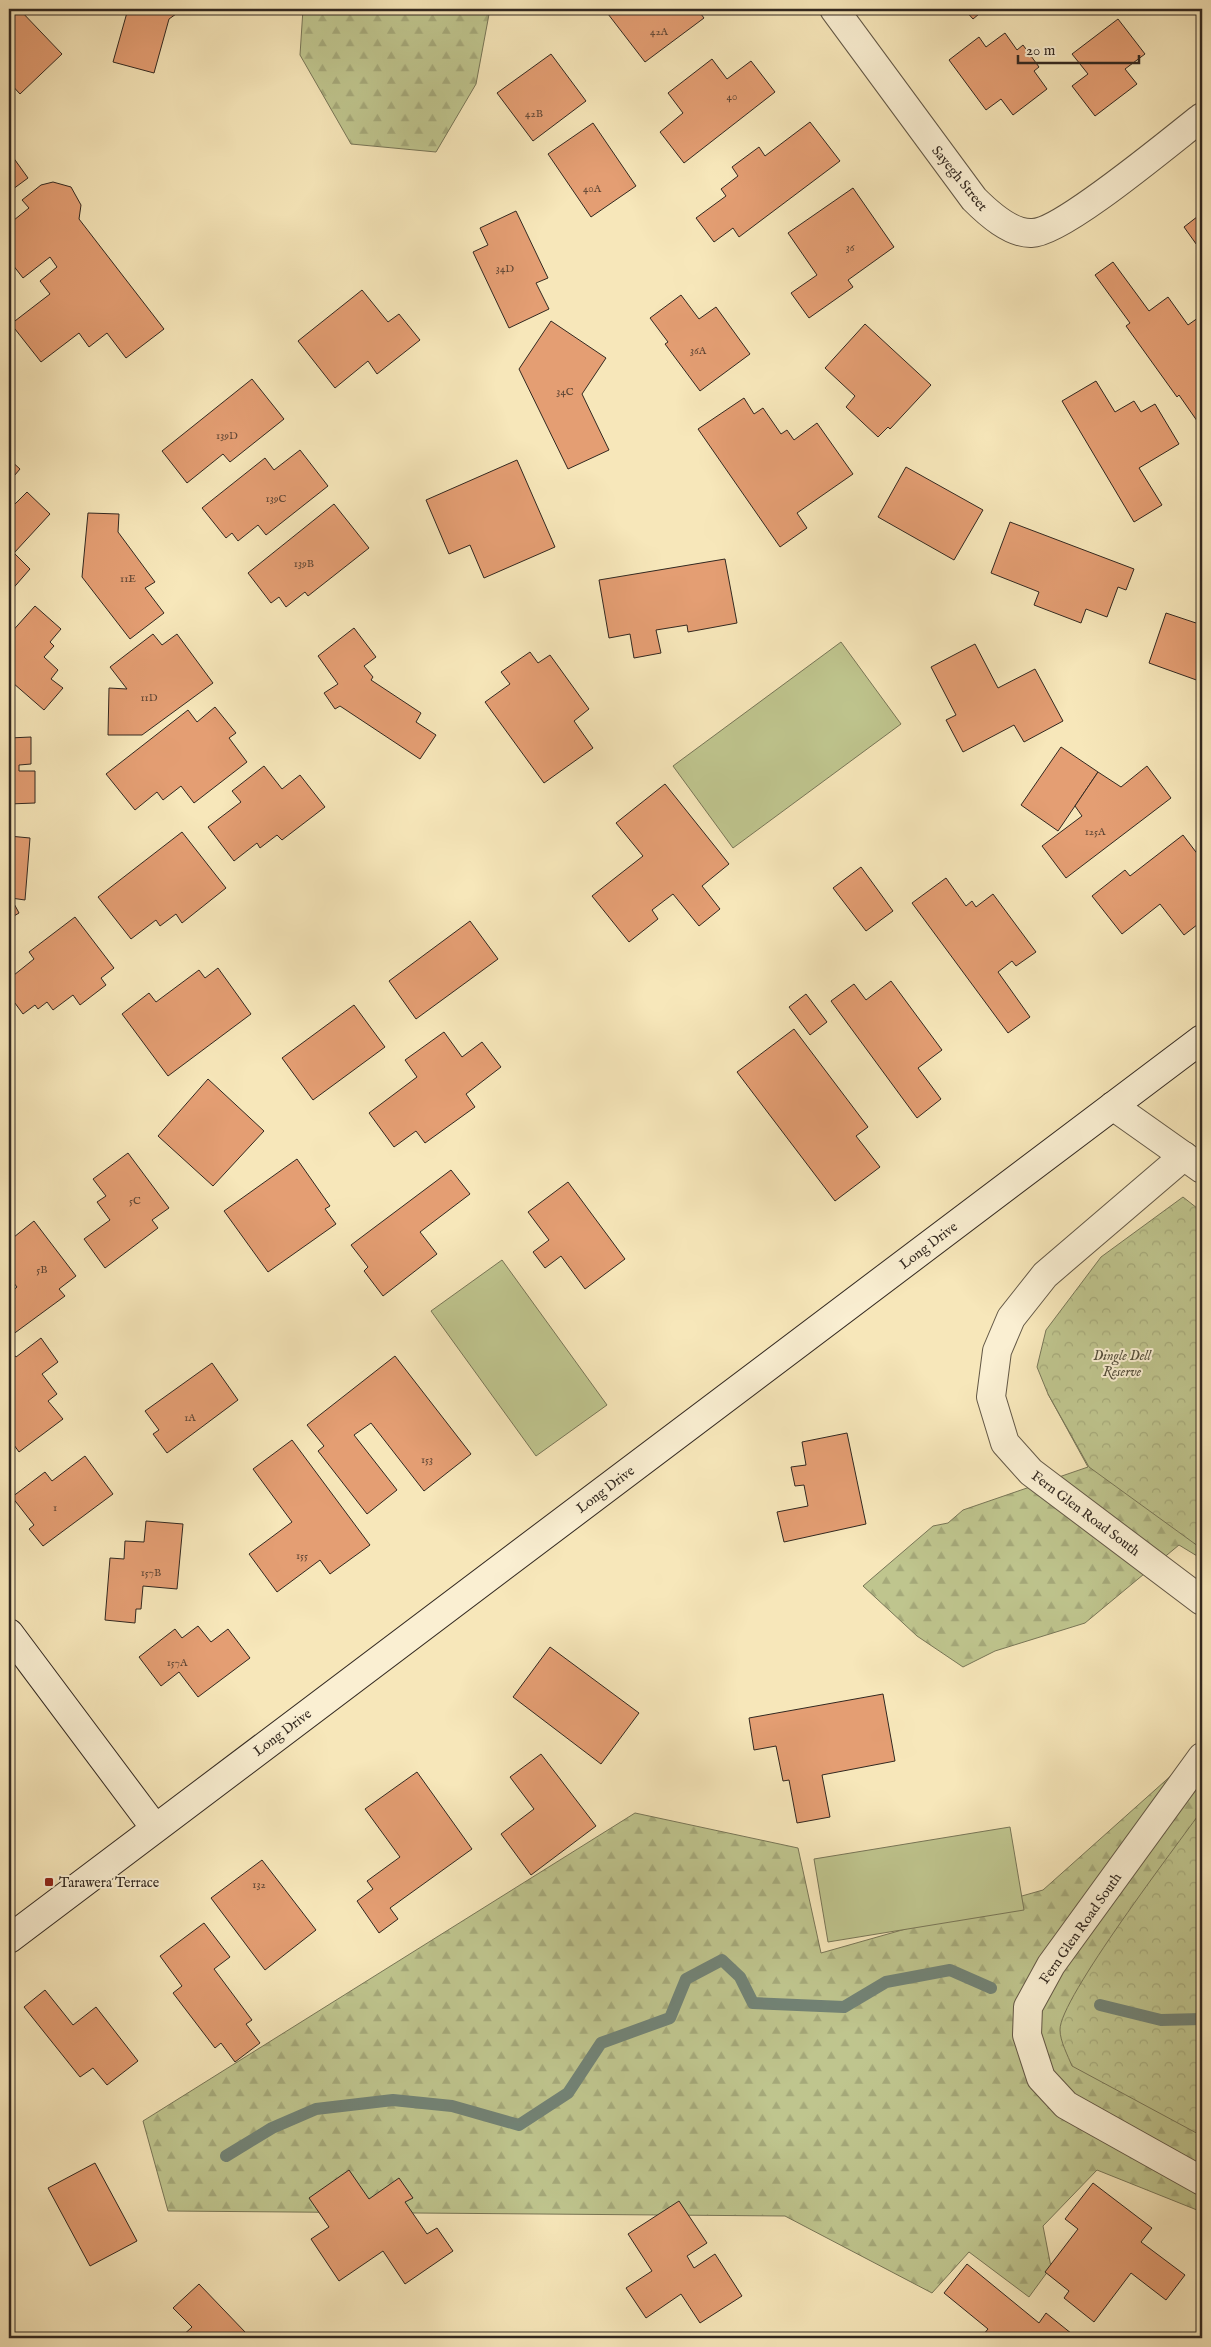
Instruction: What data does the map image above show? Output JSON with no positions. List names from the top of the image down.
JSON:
{
  "streets": {
    "street": ["Sayegh Street", "Long Drive", "Fern Glen Road South"]
  },
  "parks": ["Dingle Dell Reserve"],
  "places": {
    "transit": ["Tarawera Terrace"]
  },
  "house_numbers": [
    "42A",
    "40",
    "42B",
    "40A",
    "36",
    "34D",
    "36A",
    "34C",
    "139D",
    "139C",
    "139B",
    "11E",
    "11D",
    "125A",
    "5C",
    "5B",
    "1A",
    "153",
    "1",
    "155",
    "157B",
    "157A",
    "132"
  ],
  "scale_bar": "20 m"
}
